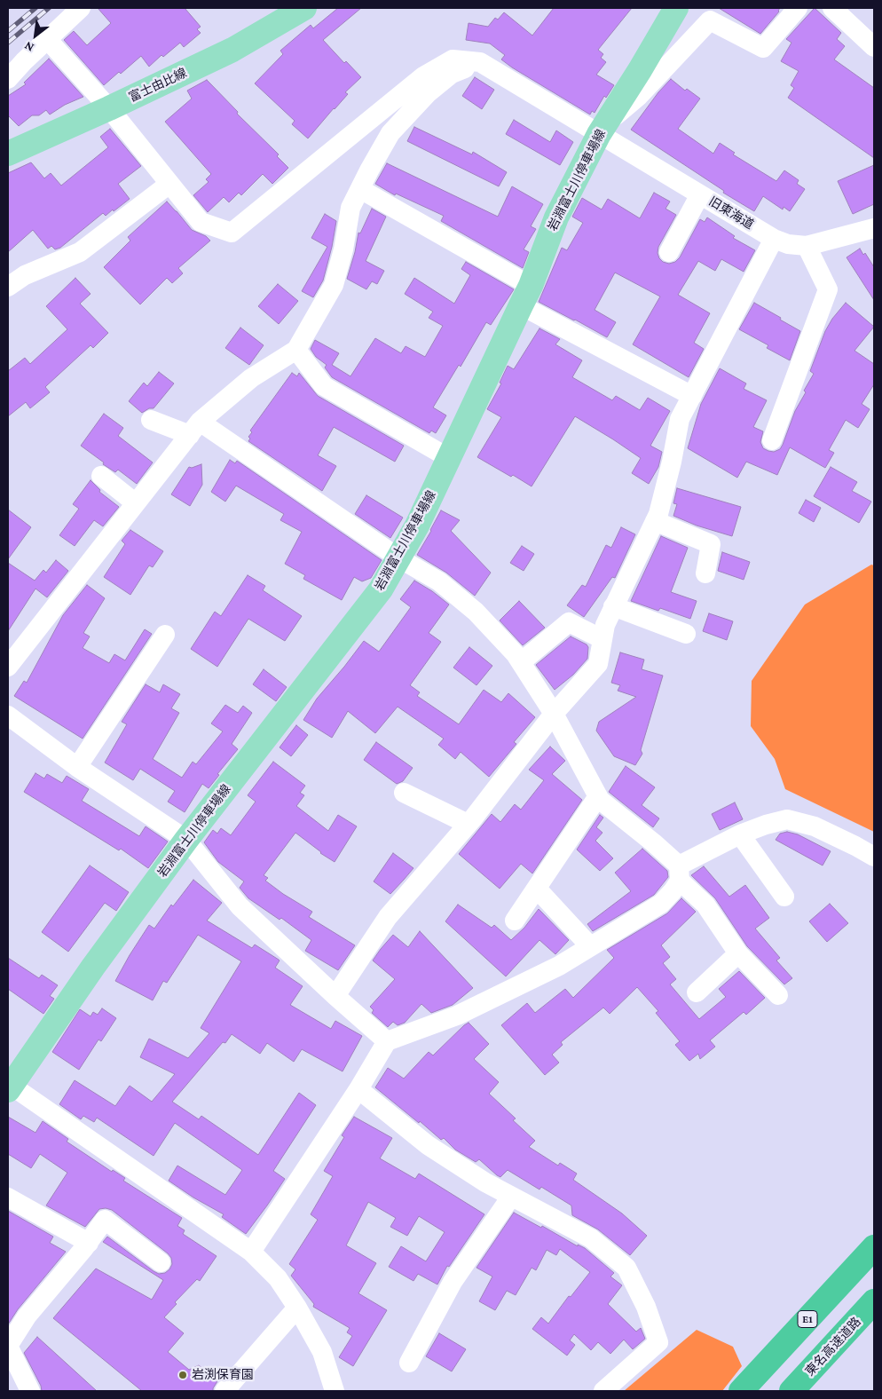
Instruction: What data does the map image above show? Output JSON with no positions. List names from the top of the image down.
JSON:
{
  "streets": {
    "highway": ["E1", "東名高速道路"],
    "main road": ["富士由比線", "岩淵富士川停車場線"],
    "street": ["旧東海道"]
  },
  "crossings": [
    ["岩淵富士川停車場線", "旧東海道"]
  ],
  "places": ["岩渕保育園"],
  "north": "bottom left"
}
